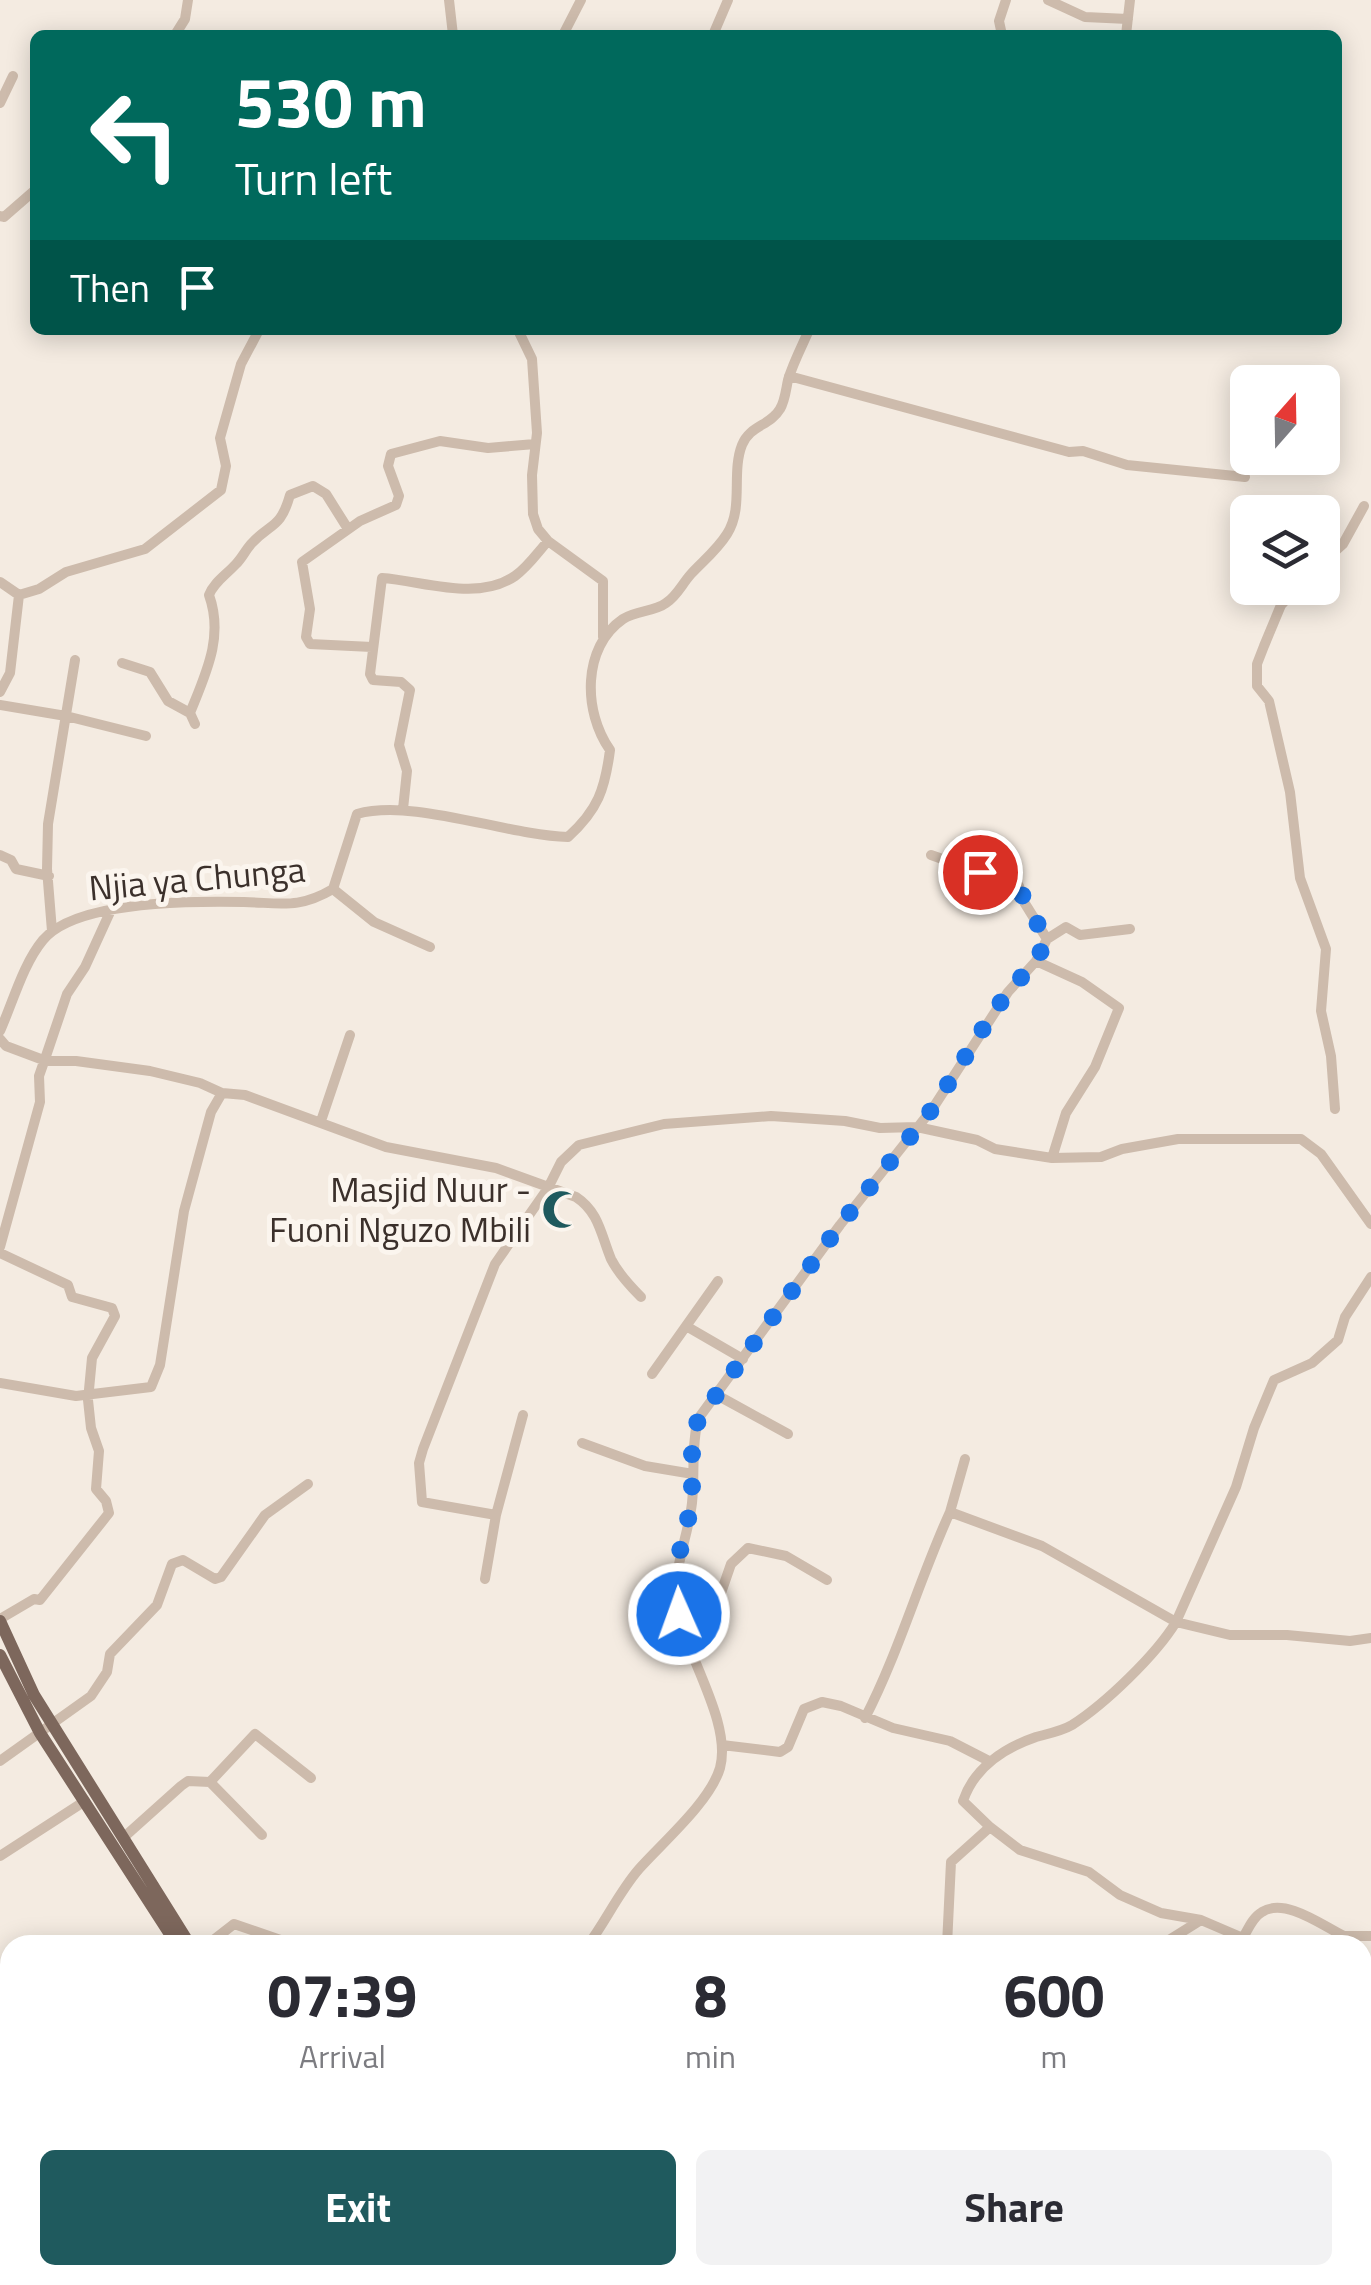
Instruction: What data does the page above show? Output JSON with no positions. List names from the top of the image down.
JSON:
{
  "streets": {
    "street": ["Njia ya Chunga"]
  },
  "places": {
    "mosque": ["Masjid Nuur - Fuoni Nguzo Mbili"]
  },
  "north": "top",
  "page": {
    "turn": ["530 m", "Turn left"],
    "then": "Then",
    "eta": [
      "07:39",
      "Arrival",
      "8",
      "min",
      "600",
      "m"
    ],
    "buttons": ["Exit", "Share"]
  }
}
